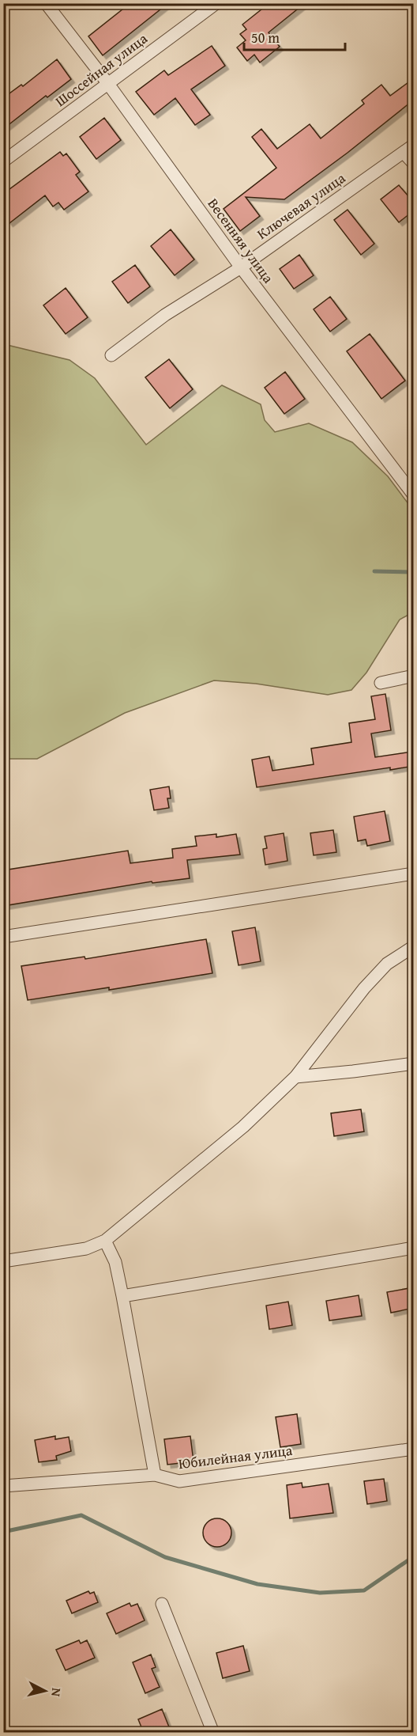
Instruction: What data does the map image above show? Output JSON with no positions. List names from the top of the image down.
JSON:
{
  "streets": {
    "street": [
      "Шоссейная улица",
      "Ключевая улица",
      "Весенняя улица",
      "Юбилейная улица"
    ]
  },
  "crossings": [
    ["Шоссейная улица", "Весенняя улица"],
    ["Ключевая улица", "Весенняя улица"]
  ],
  "scale_bar": "50 m",
  "north": "right"
}
